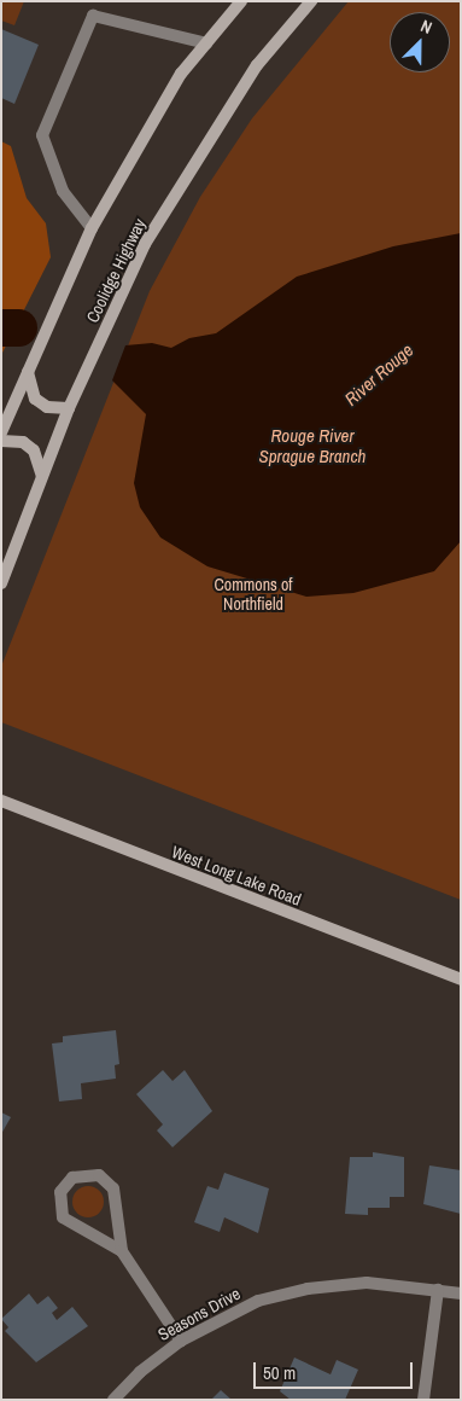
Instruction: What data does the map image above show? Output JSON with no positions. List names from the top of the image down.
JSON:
{
  "streets": {
    "main road": ["Coolidge Highway", "West Long Lake Road"],
    "street": ["Seasons Drive"]
  },
  "water": ["River Rouge", "Rouge River Sprague Branch"],
  "parks": ["Commons of Northfield"],
  "scale_bar": "50 m",
  "north": "top right"
}
